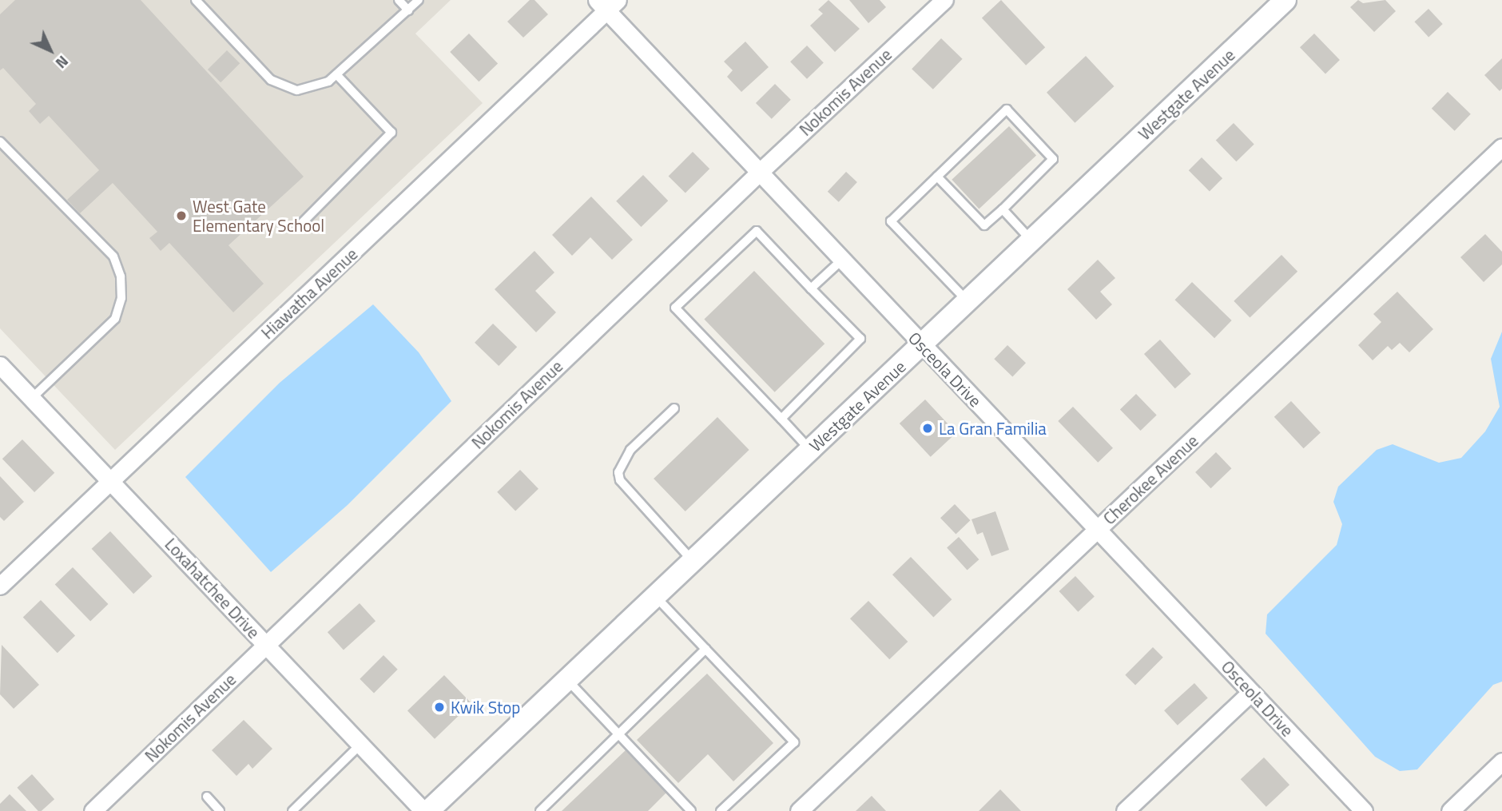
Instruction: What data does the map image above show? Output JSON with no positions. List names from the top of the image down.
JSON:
{
  "streets": {
    "street": [
      "Nokomis Avenue",
      "Westgate Avenue",
      "Hiawatha Avenue",
      "Osceola Drive",
      "Cherokee Avenue",
      "Loxahatchee Drive"
    ]
  },
  "crossings": [
    ["Nokomis Avenue", "Osceola Drive"],
    ["Nokomis Avenue", "Loxahatchee Drive"],
    ["Westgate Avenue", "Osceola Drive"],
    ["Hiawatha Avenue", "Osceola Drive"],
    ["Hiawatha Avenue", "Loxahatchee Drive"],
    ["Osceola Drive", "Cherokee Avenue"]
  ],
  "places": ["West Gate Elementary School", "La Gran Familia", "Kwik Stop"],
  "north": "bottom right"
}
